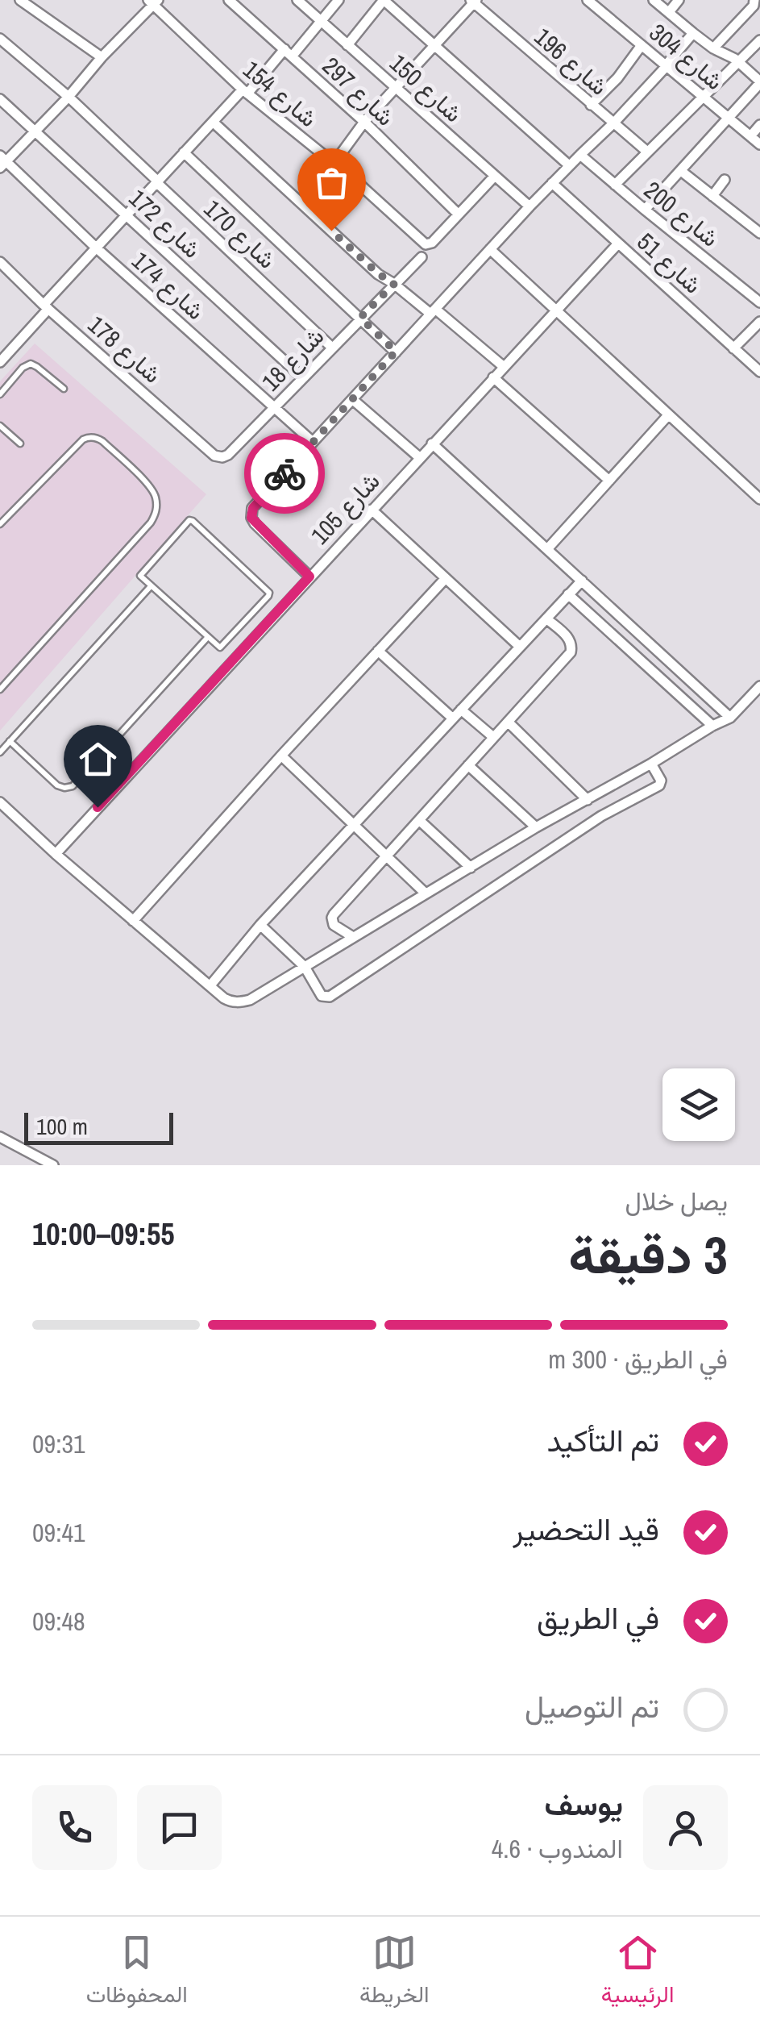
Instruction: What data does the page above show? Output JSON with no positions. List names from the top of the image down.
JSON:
{
  "streets": {
    "street": [
      "شارع 304",
      "شارع 196",
      "شارع 150",
      "شارع 297",
      "شارع 154",
      "شارع 200",
      "شارع 172",
      "شارع 170",
      "شارع 51",
      "شارع 174",
      "شارع 178",
      "شارع 18",
      "شارع 105"
    ]
  },
  "crossings": [
    ["شارع 150", "شارع 154"],
    ["شارع 297", "شارع 154"],
    ["شارع 172", "شارع 18"],
    ["شارع 170", "شارع 18"],
    ["شارع 51", "شارع 105"],
    ["شارع 174", "شارع 18"],
    ["شارع 178", "شارع 18"]
  ],
  "scale_bar": "100 m",
  "page": {
    "scale": "100 m",
    "heading": ["3 دقيقة", "يصل خلال", "09:55–10:00"],
    "panel": ["يوسف", "المندوب · 4.6"],
    "bar": "في الطريق · 300 m",
    "list": [
      ["تم التأكيد", "09:31"],
      ["قيد التحضير", "09:41"],
      ["في الطريق", "09:48"],
      "تم التوصيل"
    ],
    "tabs": ["الرئيسية", "الخريطة", "المحفوظات"]
  }
}
